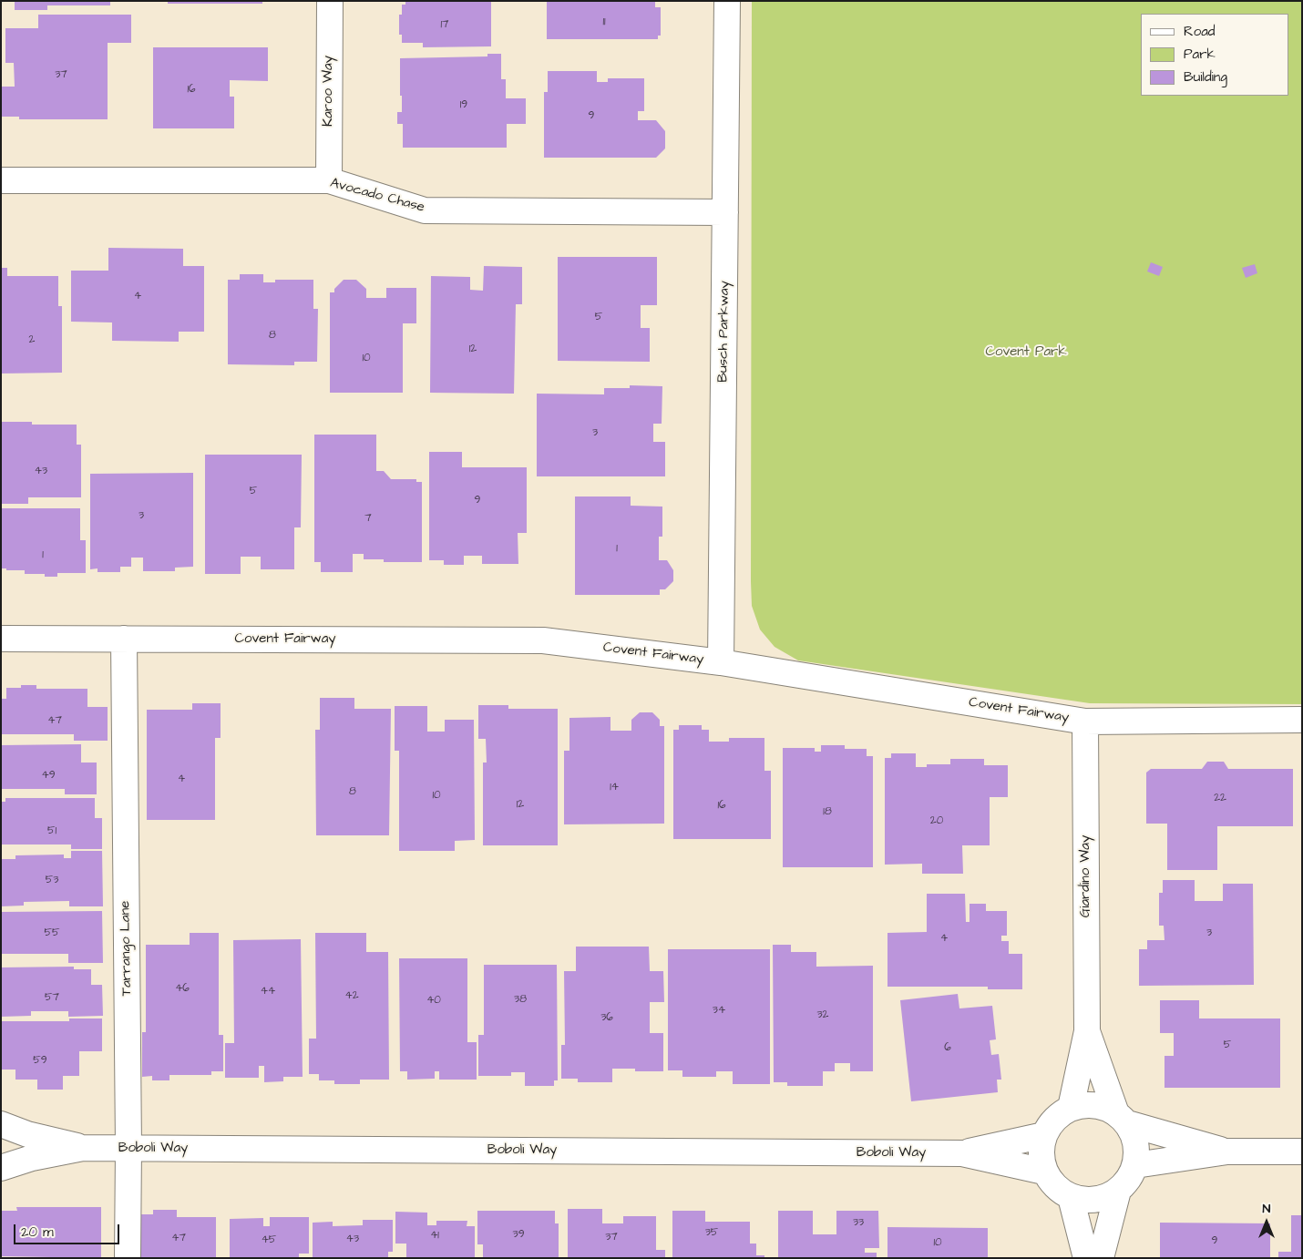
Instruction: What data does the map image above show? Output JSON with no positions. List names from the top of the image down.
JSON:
{
  "streets": {
    "street": [
      "Karoo Way",
      "Avocado Chase",
      "Busch Parkway",
      "Covent Fairway",
      "Giardino Way",
      "Tarrango Lane",
      "Boboli Way"
    ]
  },
  "crossings": [
    ["Karoo Way", "Avocado Chase"],
    ["Avocado Chase", "Busch Parkway"],
    ["Busch Parkway", "Covent Fairway"],
    ["Covent Fairway", "Giardino Way"],
    ["Covent Fairway", "Tarrango Lane"],
    ["Giardino Way", "Boboli Way"],
    ["Tarrango Lane", "Boboli Way"]
  ],
  "parks": ["Covent Park"],
  "house_numbers": [
    "11",
    "17",
    "37",
    "16",
    "19",
    "9",
    "4",
    "5",
    "8",
    "2",
    "12",
    "10",
    "3",
    "43",
    "5",
    "9",
    "3",
    "7",
    "1",
    "1",
    "47",
    "49",
    "4",
    "14",
    "8",
    "10",
    "22",
    "12",
    "16",
    "18",
    "20",
    "51",
    "53",
    "55",
    "3",
    "4",
    "46",
    "44",
    "42",
    "57",
    "38",
    "40",
    "34",
    "32",
    "36",
    "5",
    "6",
    "59",
    "33",
    "35",
    "39",
    "41",
    "37",
    "47",
    "43",
    "45",
    "9",
    "10"
  ],
  "legend": ["Road", "Park", "Building"],
  "scale_bar": "20 m",
  "north": "top"
}
